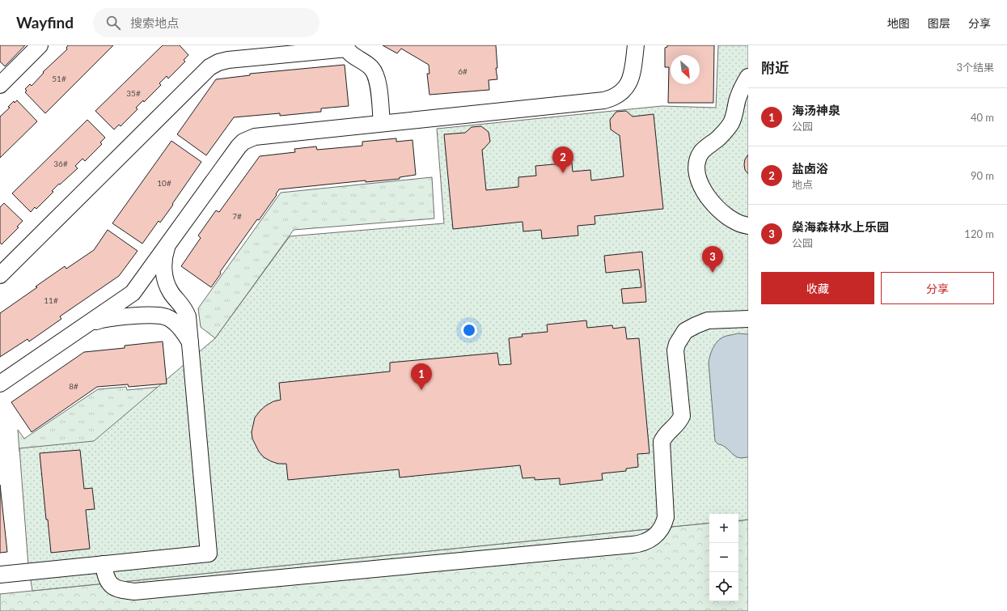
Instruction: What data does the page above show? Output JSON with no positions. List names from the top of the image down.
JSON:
{
  "house_numbers": [
    "6#",
    "51#",
    "35#",
    "36#",
    "10#",
    "7#",
    "11#",
    "8#"
  ],
  "north": "bottom right",
  "page": {
    "header": "Wayfind",
    "search": "搜索地点",
    "nav": ["地图", "图层", "分享"],
    "heading": ["附近", "3个结果"],
    "list": [
      {
        "mark": "1",
        "name": "海汤神泉",
        "note": "公园",
        "value": "40 m"
      },
      {
        "mark": "2",
        "name": "盐卤浴",
        "note": "地点",
        "value": "90 m"
      },
      {
        "mark": "3",
        "name": "燊海森林水上乐园",
        "note": "公园",
        "value": "120 m"
      }
    ],
    "pins": ["2", "3", "1"],
    "buttons": ["收藏", "分享"],
    "map_buttons": ["+", "−"]
  }
}
